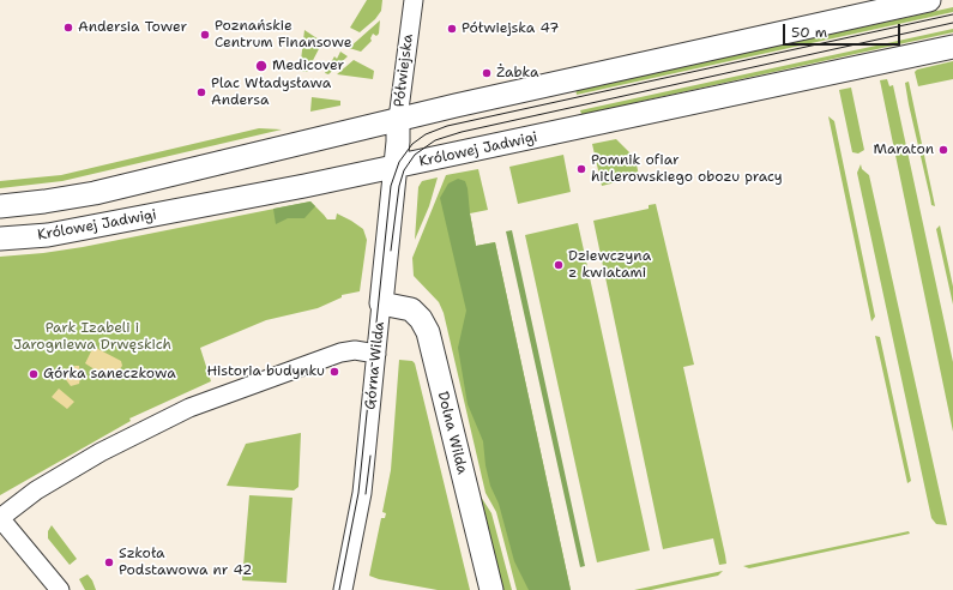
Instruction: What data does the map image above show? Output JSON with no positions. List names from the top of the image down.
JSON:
{
  "streets": {
    "street": [
      "Półwiejska",
      "Królowej Jadwigi",
      "Górna Wilda",
      "Dolna Wilda"
    ]
  },
  "crossings": [
    ["Półwiejska", "Górna Wilda"],
    ["Królowej Jadwigi", "Górna Wilda"],
    ["Górna Wilda", "Dolna Wilda"]
  ],
  "parks": ["Park Izabeli i Jarogniewa Drwęskich"],
  "places": [
    "Andersia Tower",
    "Półwiejska 47",
    "Poznańskie Centrum Finansowe",
    "Medicover",
    "Żabka",
    "Plac Władysława Andersa",
    "Maraton",
    "Pomnik ofiar hitlerowskiego obozu pracy",
    "Dziewczyna z kwiatami",
    "Historia budynku",
    "Górka saneczkowa",
    "Szkoła Podstawowa nr 42"
  ],
  "scale_bar": "50 m"
}
